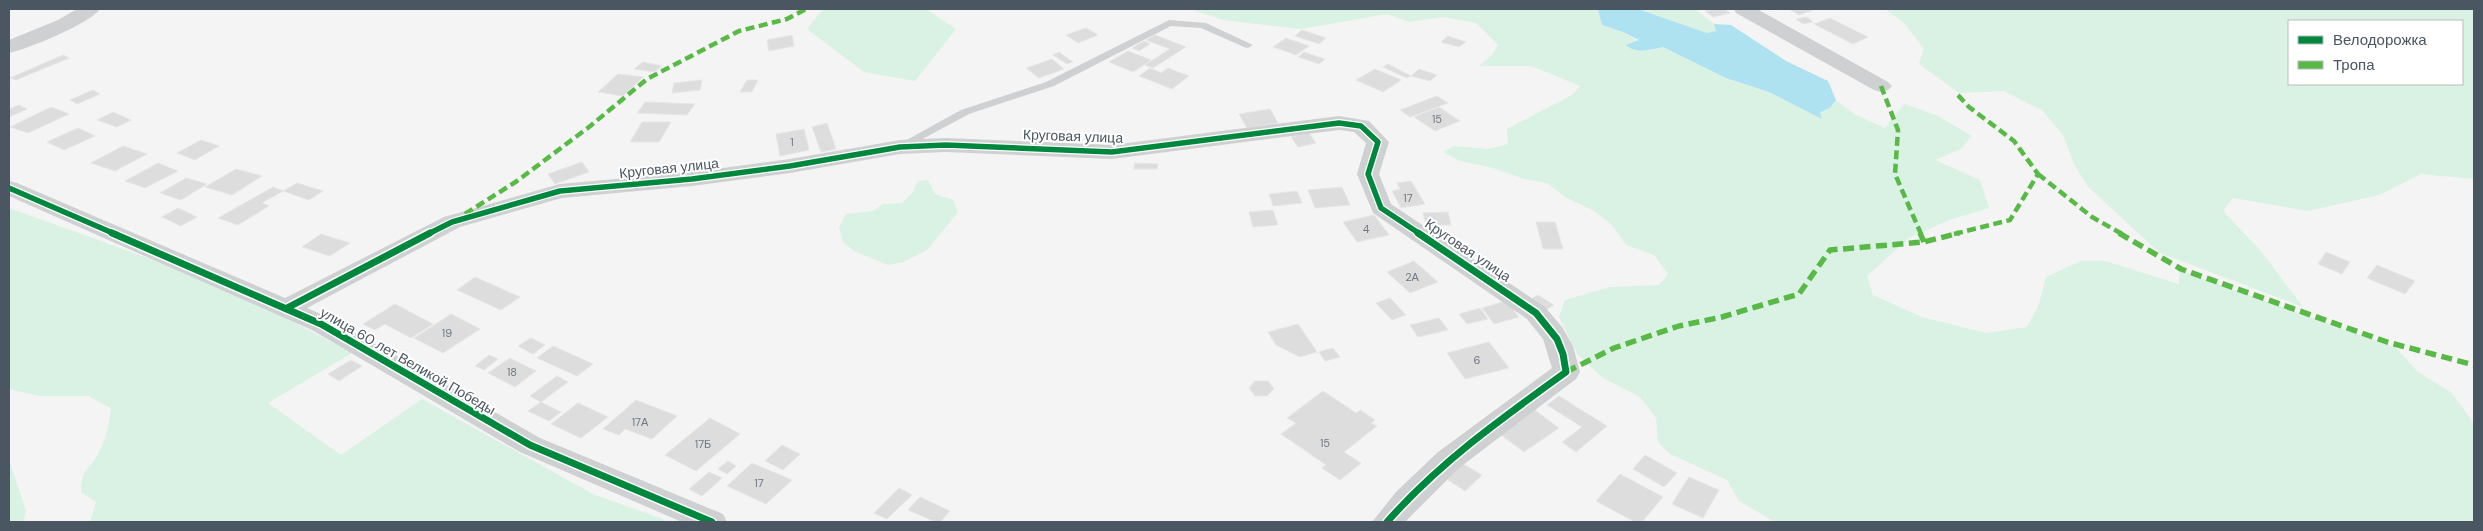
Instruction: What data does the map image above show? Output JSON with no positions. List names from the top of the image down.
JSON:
{
  "streets": {
    "street": ["Круговая улица", "улица 60 лет Великой Победы"]
  },
  "crossings": [
    ["Круговая улица", "улица 60 лет Великой Победы"]
  ],
  "house_numbers": [
    "15",
    "1",
    "17",
    "4",
    "2А",
    "19",
    "6",
    "18",
    "17А",
    "15",
    "17Б",
    "17"
  ],
  "legend": ["Велодорожка", "Тропа"]
}
